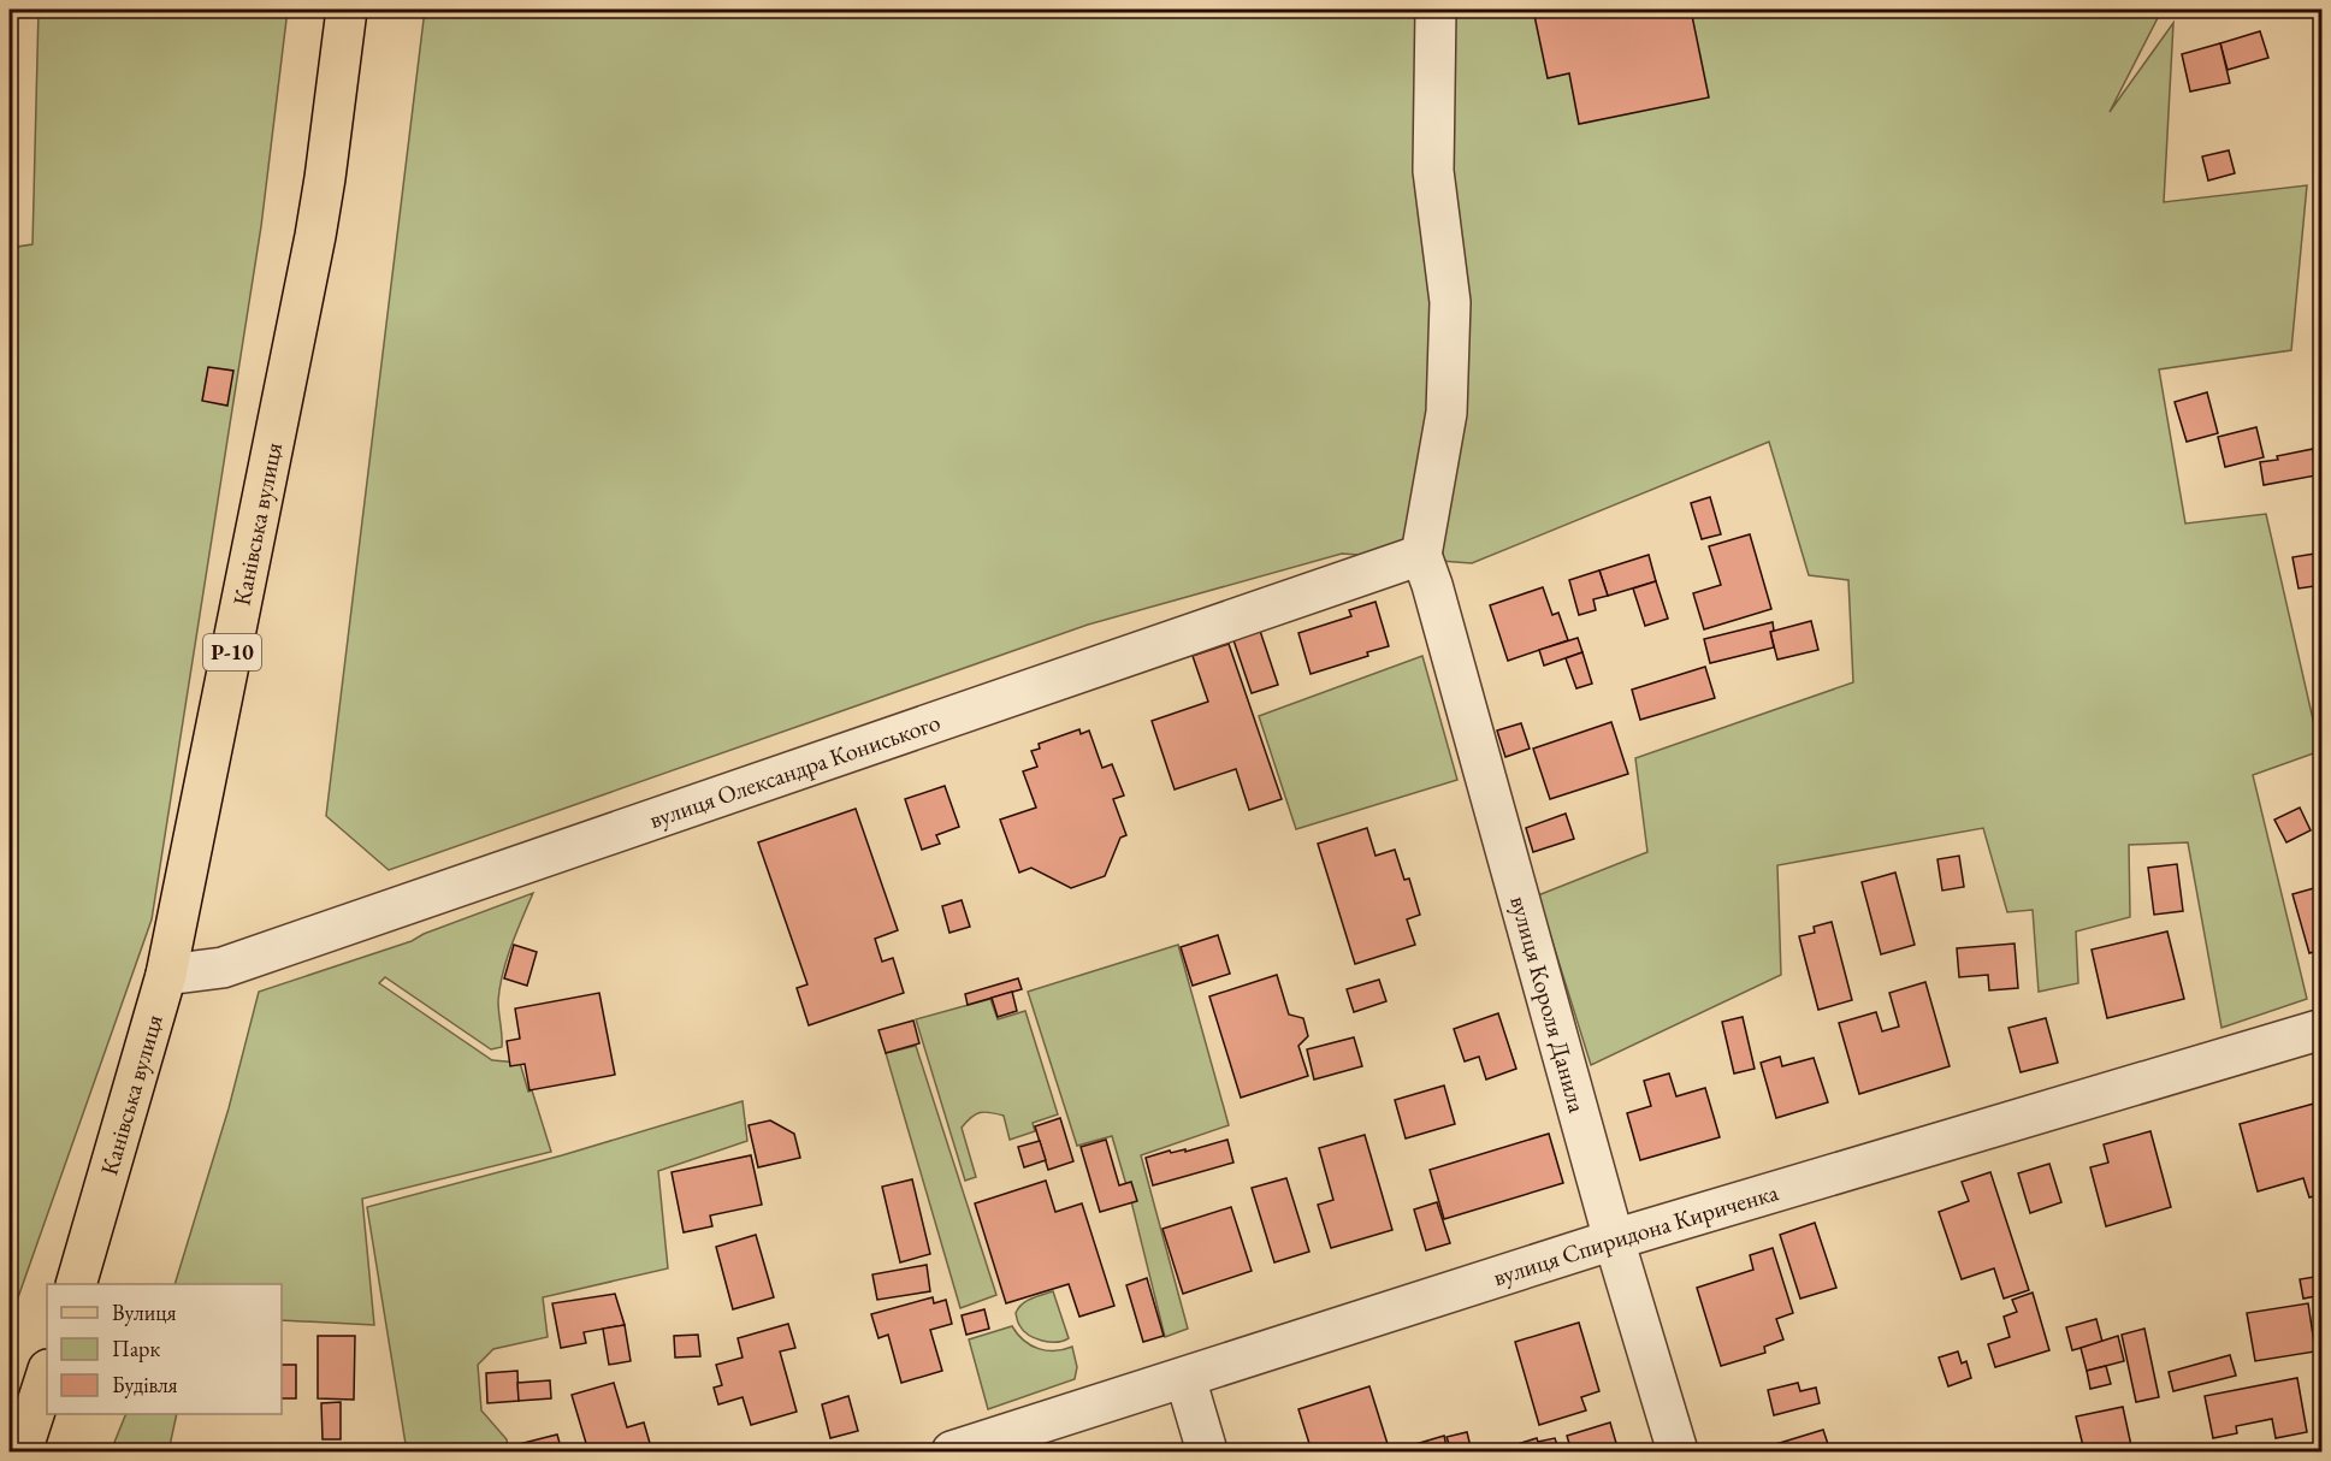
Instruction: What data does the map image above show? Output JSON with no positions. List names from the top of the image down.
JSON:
{
  "streets": {
    "main road": ["Канівська вулиця", "Р-10"],
    "street": ["вулиця Олександра Кониського", "вулиця Короля Данила", "вулиця Спиридона Кириченка"]
  },
  "crossings": [
    ["Канівська вулиця", "вулиця Олександра Кониського"],
    ["вулиця Олександра Кониського", "вулиця Короля Данила"],
    ["вулиця Короля Данила", "вулиця Спиридона Кириченка"]
  ],
  "legend": ["Вулиця", "Парк", "Будівля"]
}
